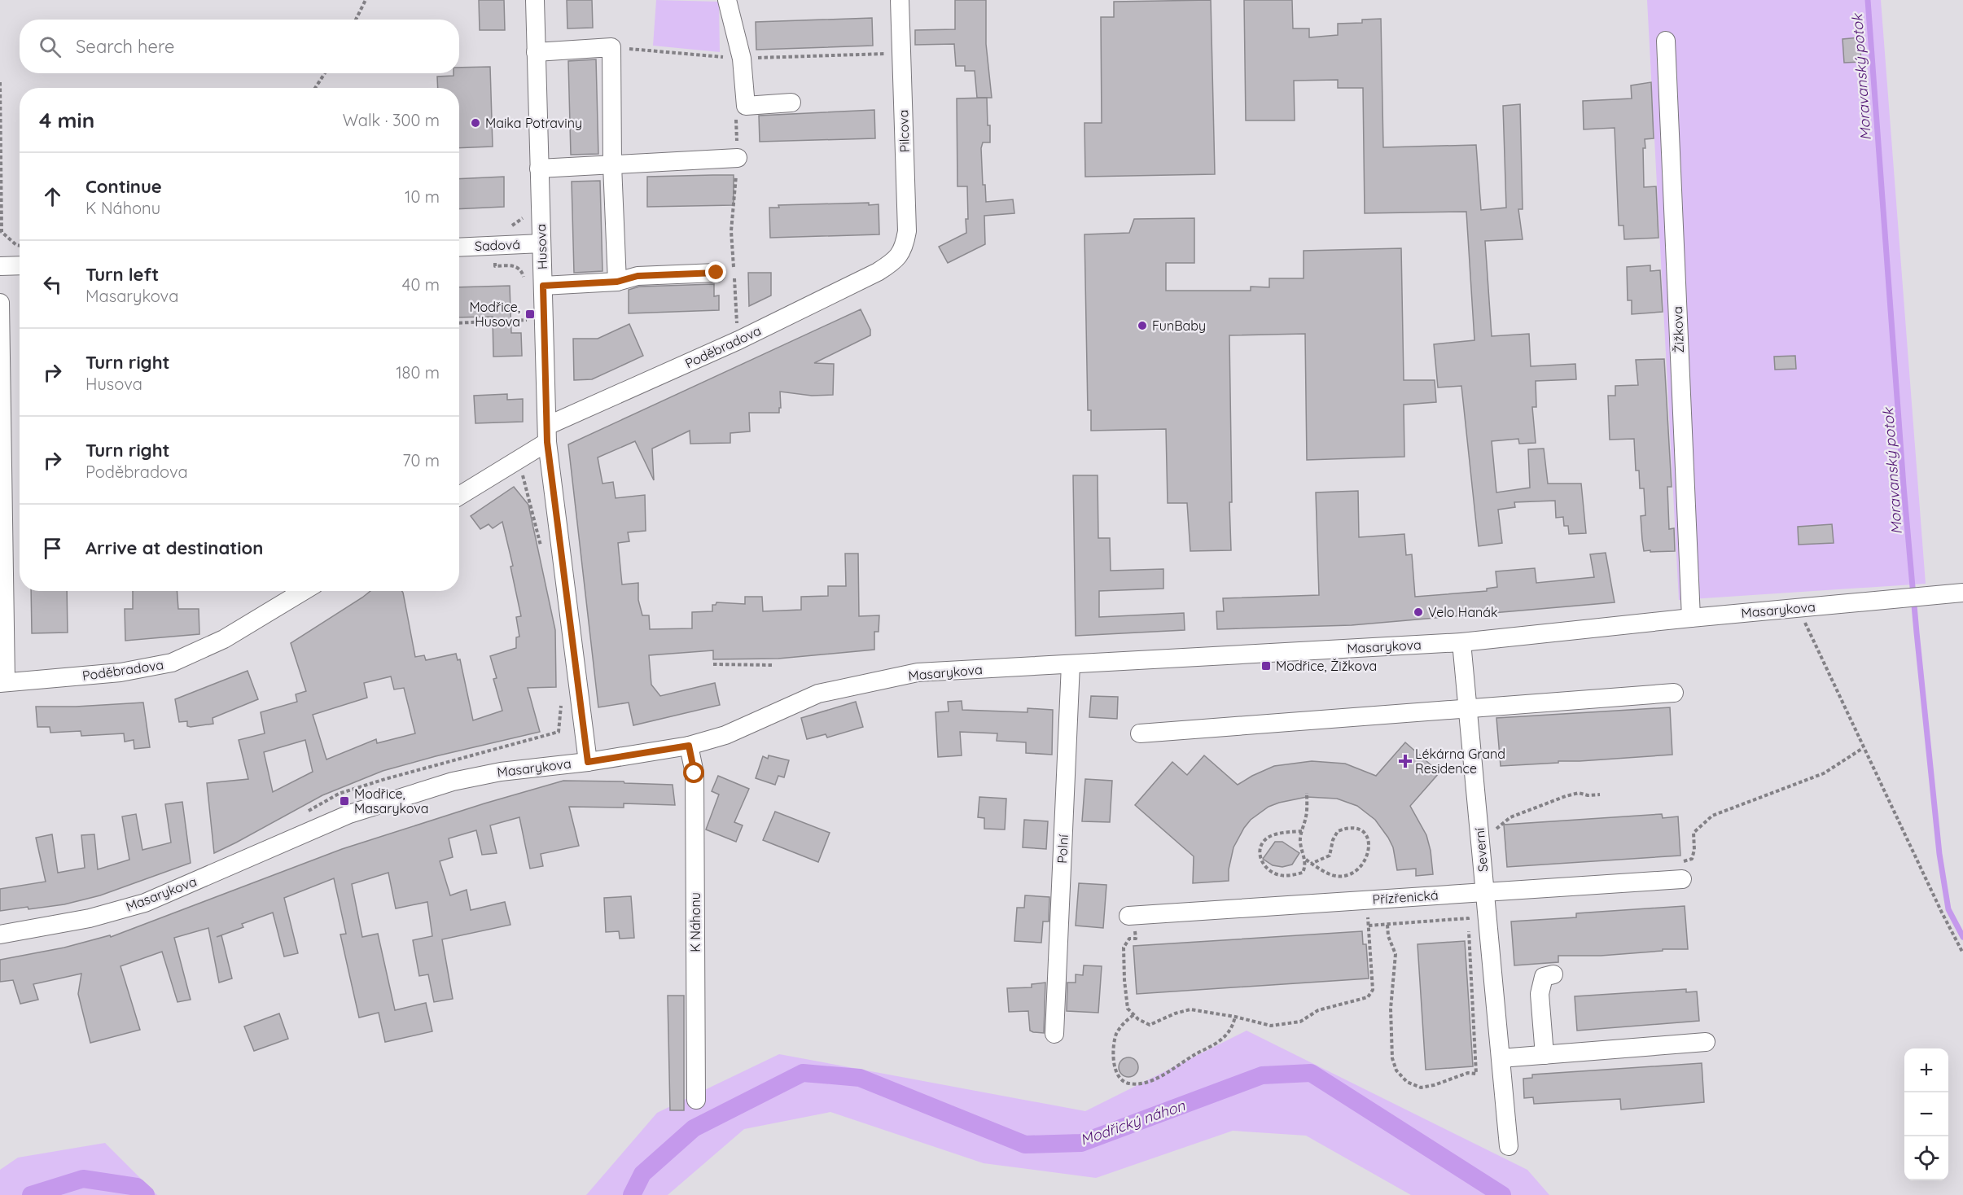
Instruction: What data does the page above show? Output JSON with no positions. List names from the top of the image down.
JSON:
{
  "streets": {
    "street": [
      "Pilcova",
      "Sadová",
      "Husova",
      "Žižkova",
      "Poděbradova",
      "Masarykova",
      "Polní",
      "Severní",
      "Přízřenická",
      "K Náhonu"
    ]
  },
  "crossings": [
    ["Pilcova", "Poděbradova"],
    ["Sadová", "Husova"],
    ["Husova", "Poděbradova"],
    ["Husova", "Masarykova"],
    ["Žižkova", "Masarykova"],
    ["Masarykova", "Polní"],
    ["Masarykova", "Severní"],
    ["Masarykova", "K Náhonu"],
    ["Severní", "Přízřenická"]
  ],
  "water": ["Moravanský potok", "Modřický náhon"],
  "places": {
    "other": ["Maika Potraviny", "FunBaby", "Velo Hanák"],
    "transit": ["Modřice, Husova", "Modřice, Žižkova", "Modřice, Masarykova"],
    "health": ["Lékárna Grand Residence"]
  },
  "page": {
    "search": "Search here",
    "heading": ["4 min", "Walk · 300 m"],
    "list": [
      ["Continue", "K Náhonu", "10 m"],
      ["Turn left", "Masarykova", "40 m"],
      ["Turn right", "Husova", "180 m"],
      ["Turn right", "Poděbradova", "70 m"],
      "Arrive at destination"
    ],
    "map_buttons": ["+", "−"]
  }
}
